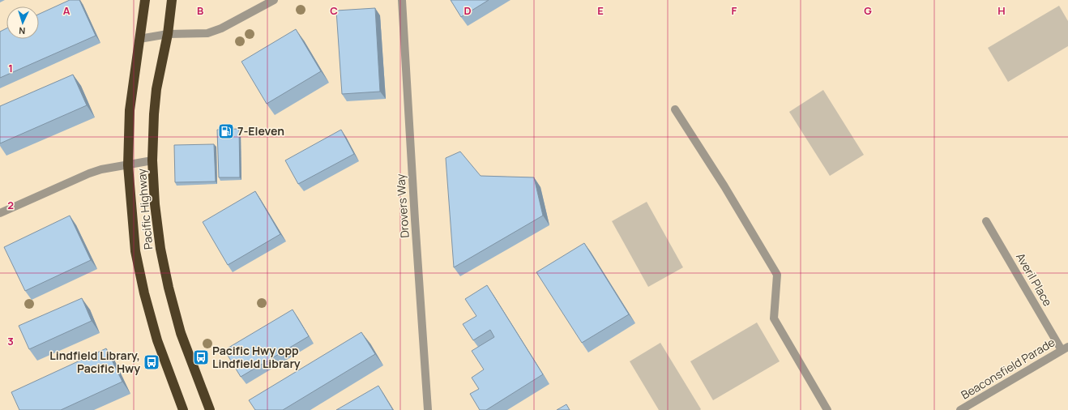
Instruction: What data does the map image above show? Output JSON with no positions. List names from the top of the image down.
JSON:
{
  "streets": {
    "highway": ["Pacific Highway"],
    "street": ["Drovers Way", "Averil Place", "Beaconsfield Parade"]
  },
  "crossings": [
    ["Averil Place", "Beaconsfield Parade"]
  ],
  "places": {
    "fuel station": ["7-Eleven"],
    "bus stop": ["Pacific Hwy opp Lindfield Library", "Lindfield Library, Pacific Hwy"]
  },
  "north": "bottom",
  "grid": {
    "columns": [
      "A",
      "B",
      "C",
      "D",
      "E",
      "F",
      "G",
      "H"
    ],
    "rows": ["1", "2", "3"]
  }
}
